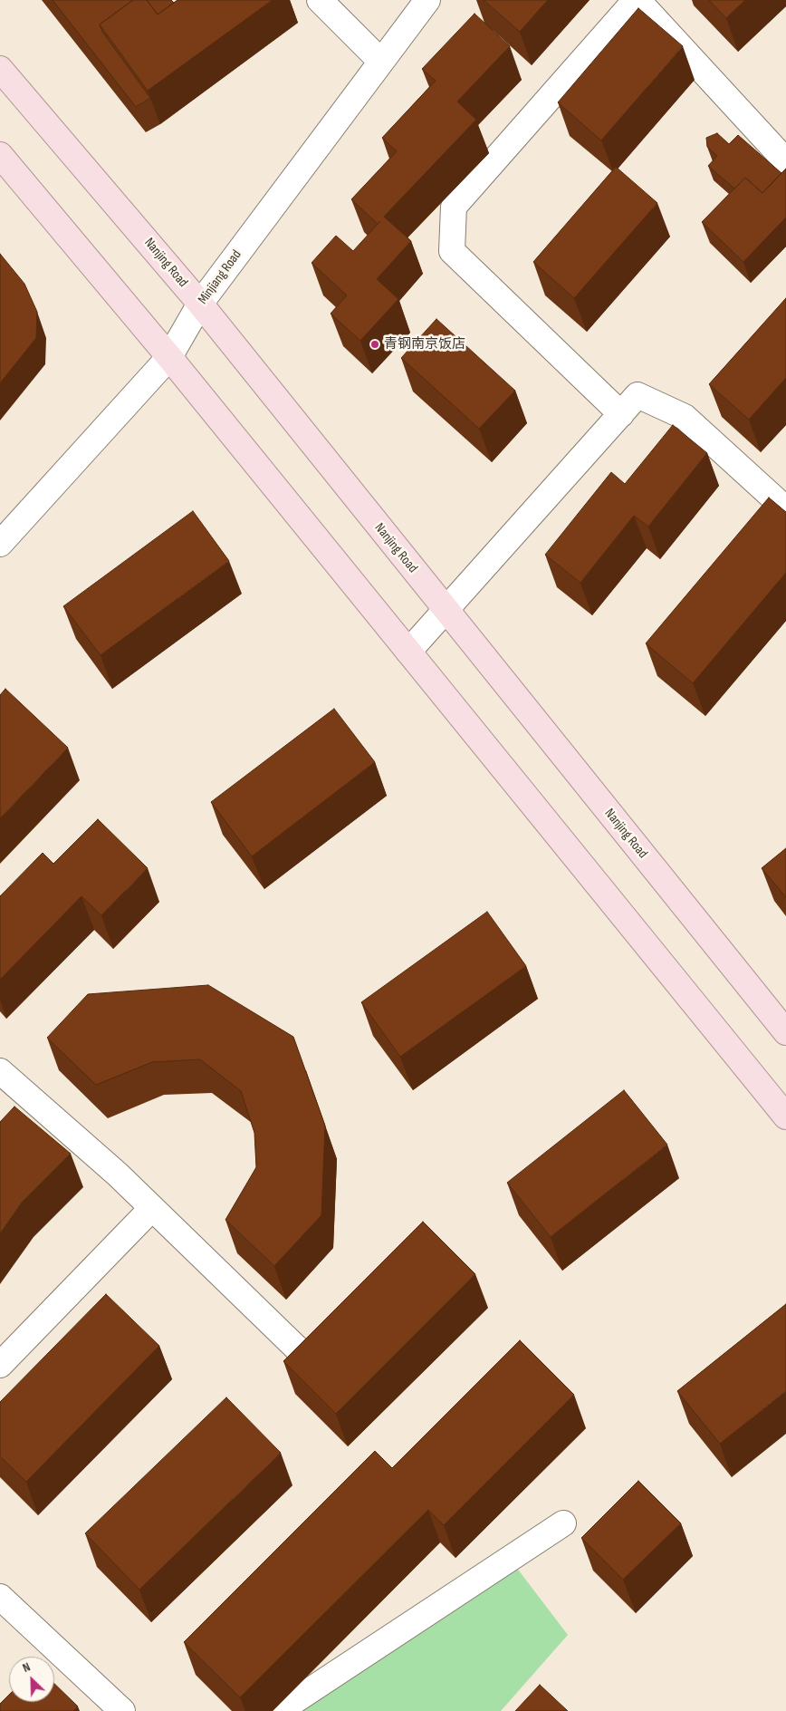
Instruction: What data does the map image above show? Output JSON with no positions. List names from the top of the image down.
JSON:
{
  "streets": {
    "main road": ["Nanjing Road"],
    "street": ["Minjiang Road"]
  },
  "crossings": [
    ["Nanjing Road", "Minjiang Road"]
  ],
  "places": ["青钢南京饭店"],
  "north": "top left"
}
